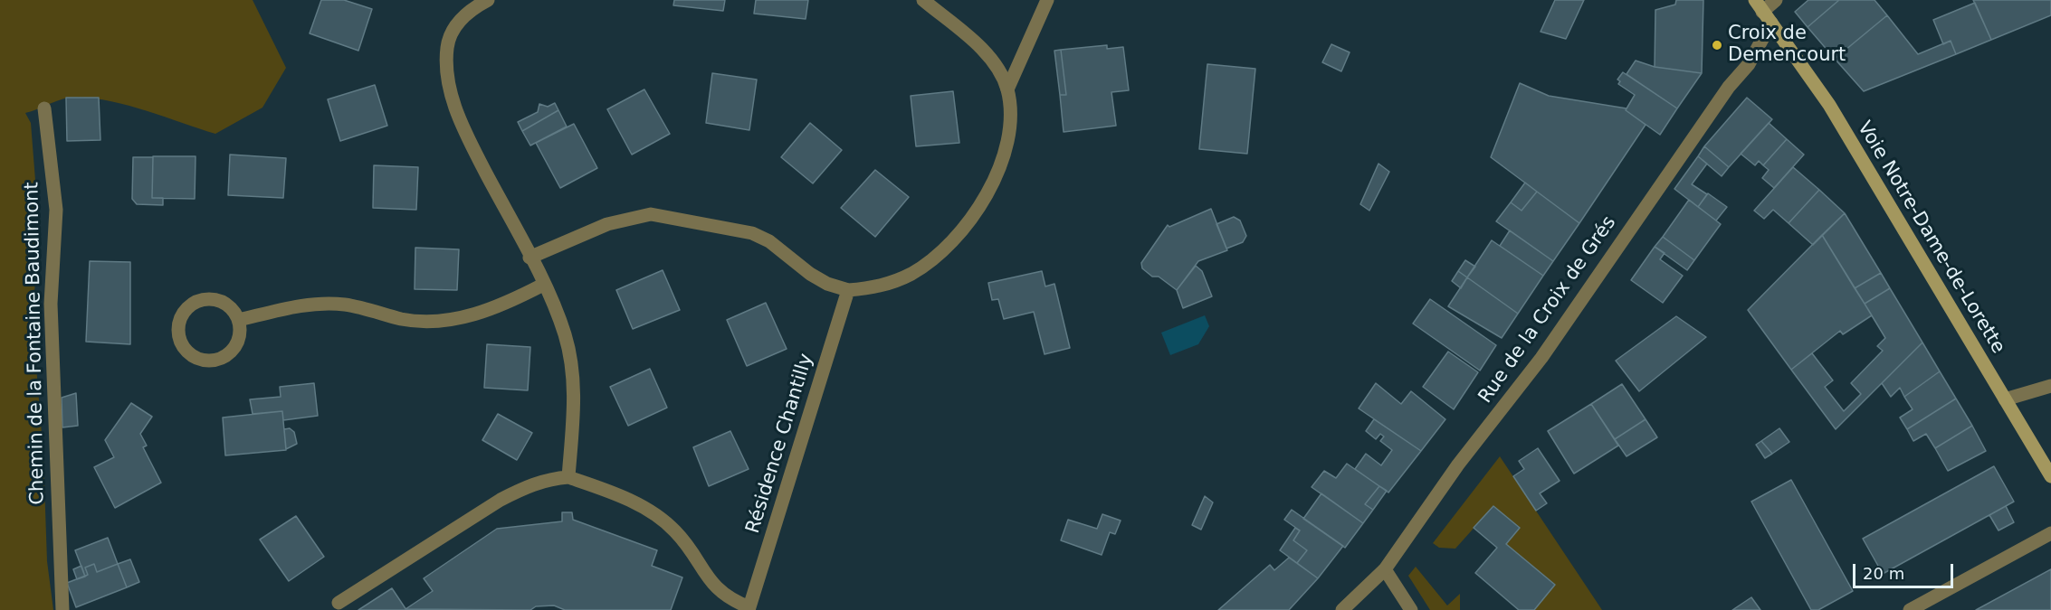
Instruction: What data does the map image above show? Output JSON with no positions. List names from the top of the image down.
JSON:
{
  "streets": {
    "main road": ["Voie Notre-Dame-de-Lorette"],
    "street": ["Rue de la Croix de Grés", "Chemin de la Fontaine Baudimont", "Résidence Chantilly"]
  },
  "crossings": [
    ["Voie Notre-Dame-de-Lorette", "Rue de la Croix de Grés"]
  ],
  "places": ["Croix de Demencourt"],
  "scale_bar": "20 m"
}
